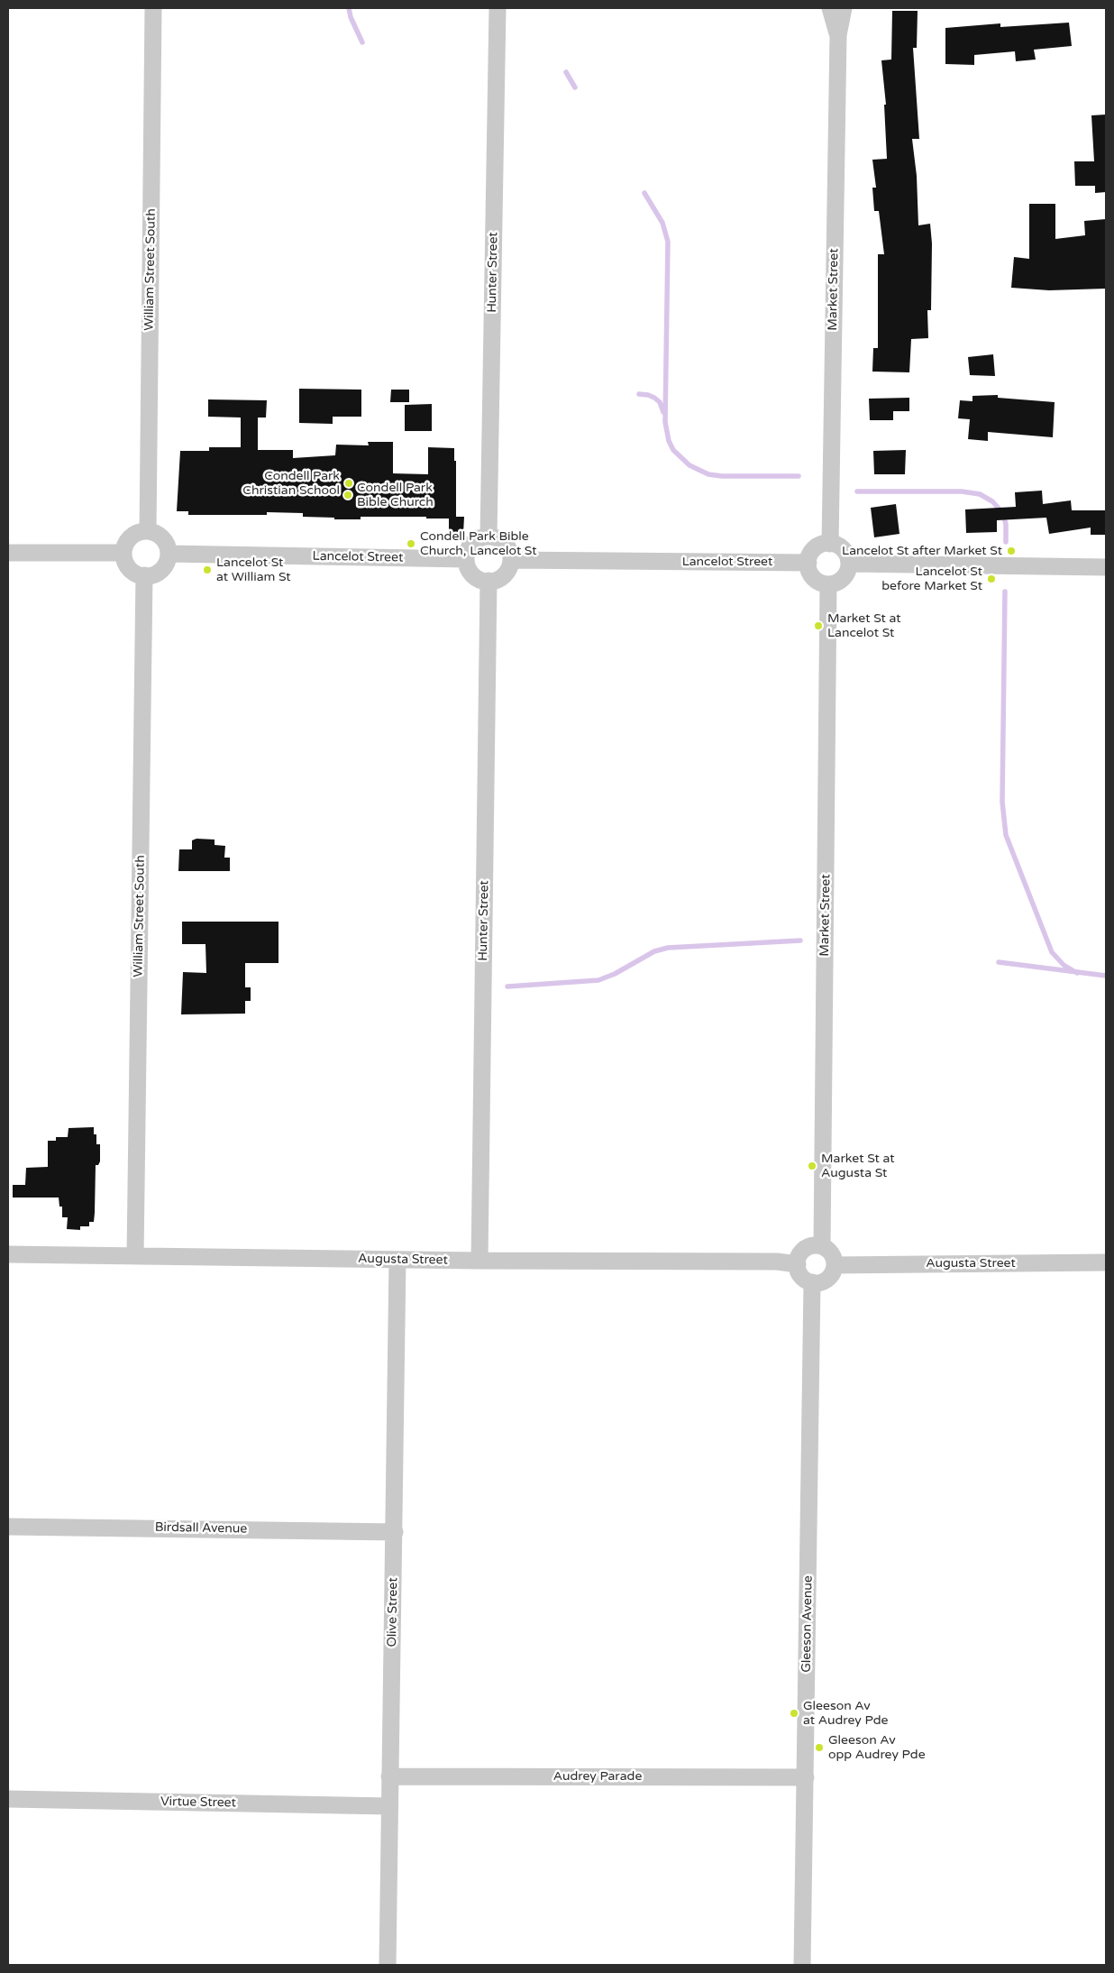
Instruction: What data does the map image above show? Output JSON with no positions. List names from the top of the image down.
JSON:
{
  "streets": {
    "street": [
      "William Street South",
      "Hunter Street",
      "Market Street",
      "Lancelot Street",
      "Augusta Street",
      "Birdsall Avenue",
      "Olive Street",
      "Gleeson Avenue",
      "Audrey Parade",
      "Virtue Street"
    ]
  },
  "crossings": [
    ["William Street South", "Lancelot Street"],
    ["William Street South", "Augusta Street"],
    ["Hunter Street", "Lancelot Street"],
    ["Hunter Street", "Augusta Street"],
    ["Market Street", "Lancelot Street"],
    ["Market Street", "Augusta Street"],
    ["Market Street", "Gleeson Avenue"],
    ["Augusta Street", "Olive Street"],
    ["Augusta Street", "Gleeson Avenue"],
    ["Birdsall Avenue", "Olive Street"],
    ["Olive Street", "Audrey Parade"],
    ["Olive Street", "Virtue Street"],
    ["Gleeson Avenue", "Audrey Parade"]
  ],
  "places": [
    "Condell Park Christian School",
    "Condell Park Bible Church",
    "Condell Park Bible Church, Lancelot St",
    "Lancelot St after Market St",
    "Lancelot St at William St",
    "Lancelot St before Market St",
    "Market St at Lancelot St",
    "Market St at Augusta St",
    "Gleeson Av at Audrey Pde",
    "Gleeson Av opp Audrey Pde"
  ]
}
